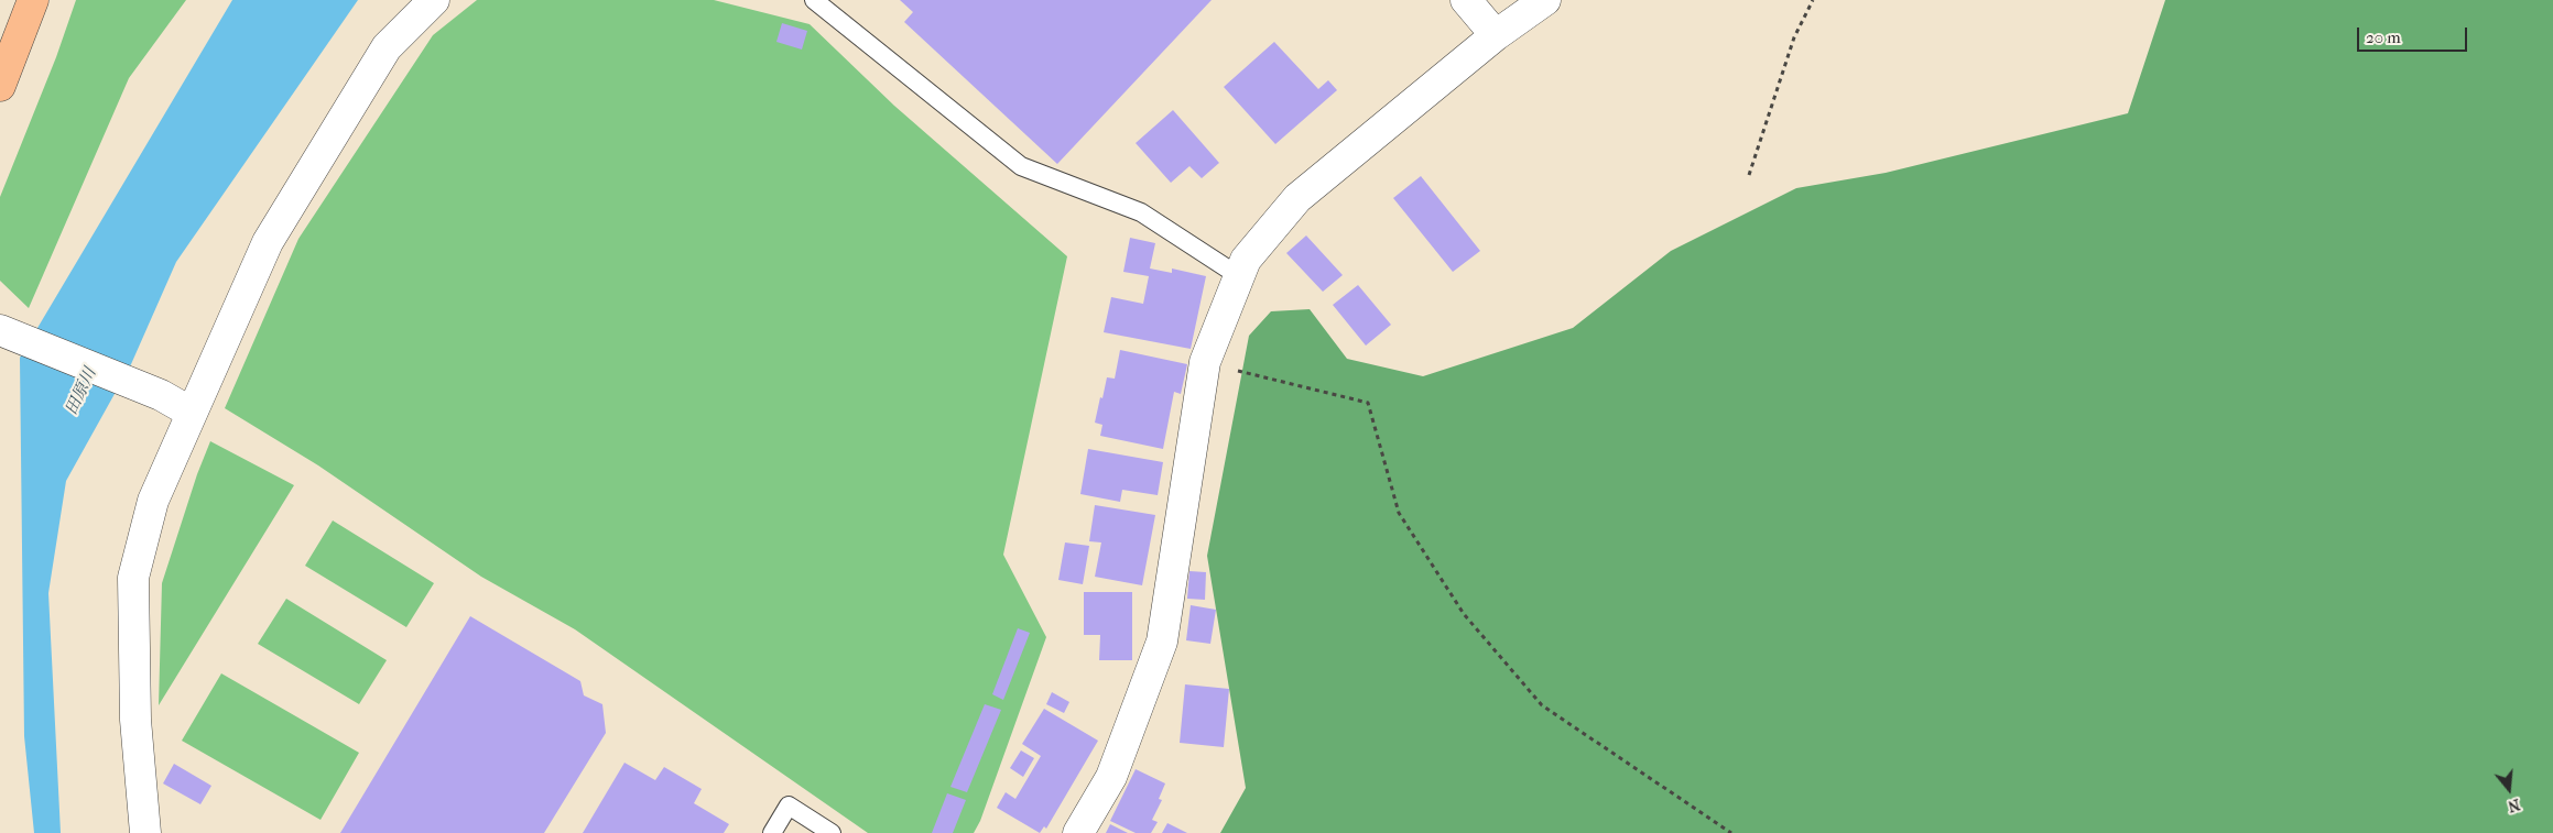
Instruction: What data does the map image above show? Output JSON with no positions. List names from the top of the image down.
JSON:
{
  "water": ["田原川"],
  "scale_bar": "20 m",
  "north": "bottom"
}
